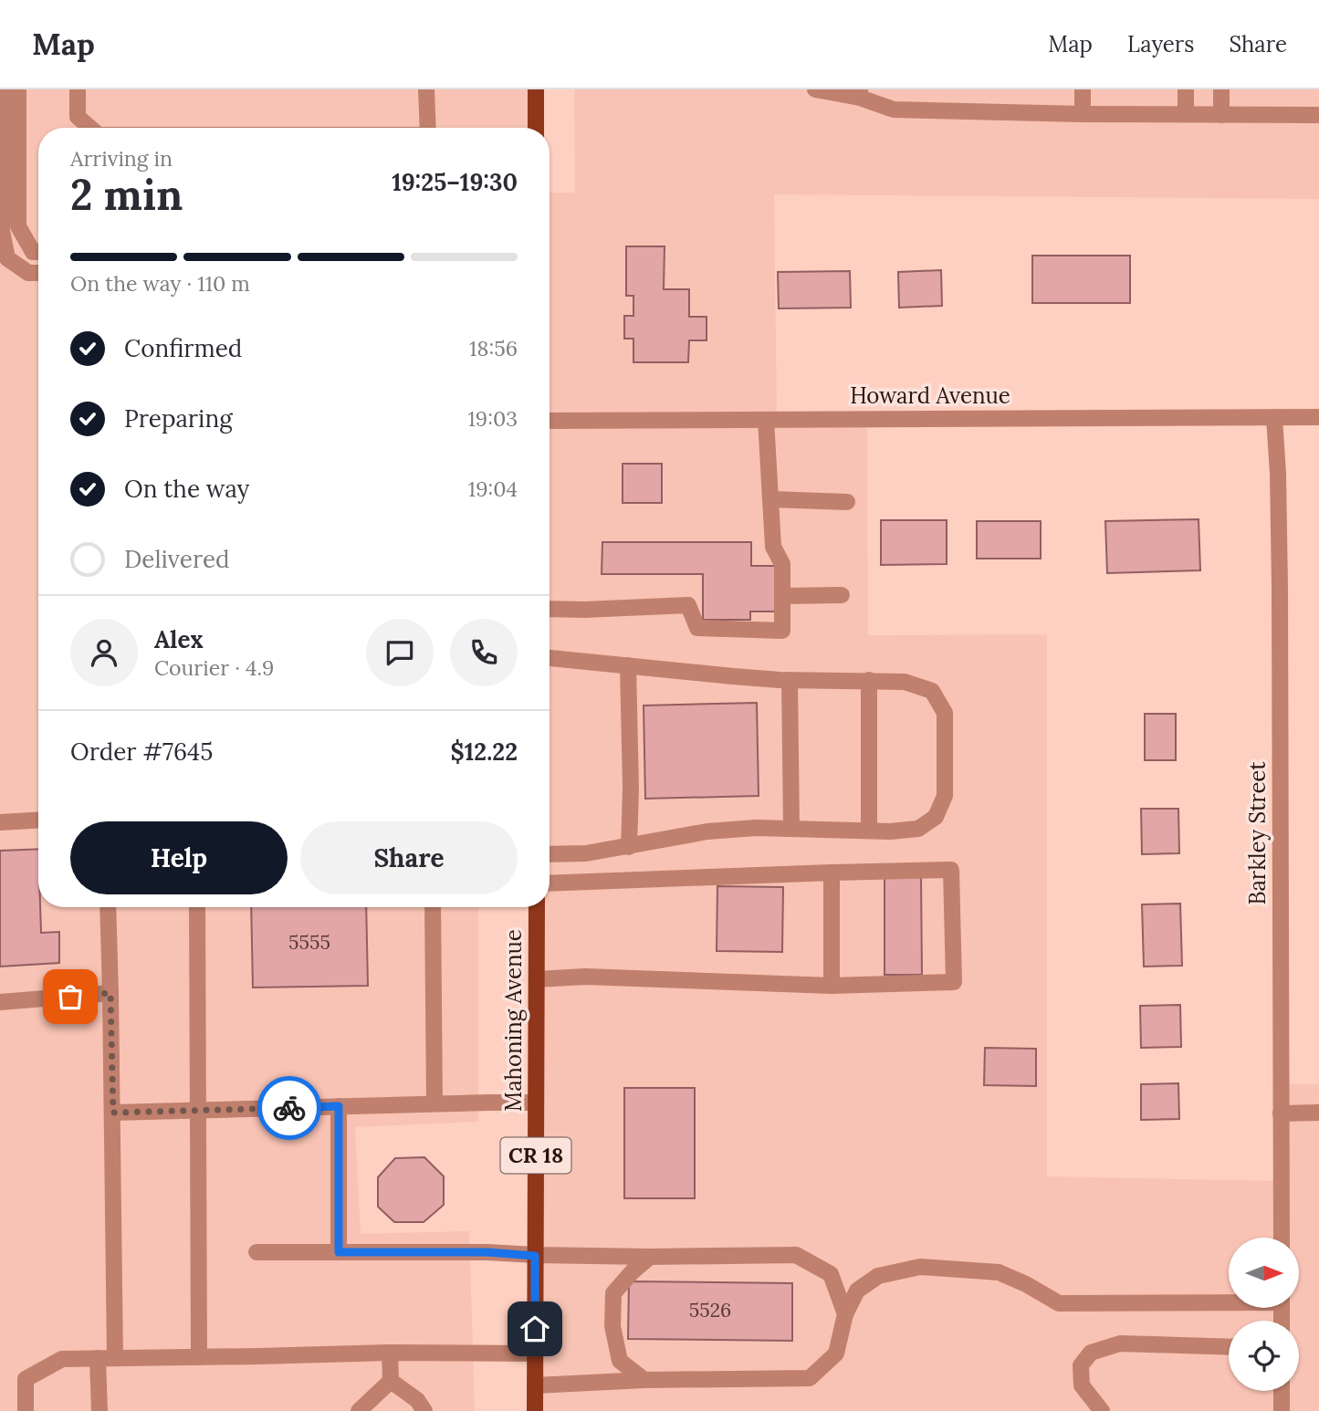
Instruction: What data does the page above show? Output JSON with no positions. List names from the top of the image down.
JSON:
{
  "streets": {
    "main road": ["Mahoning Avenue", "CR 18"],
    "street": ["Howard Avenue", "Barkley Street"]
  },
  "crossings": [
    ["Howard Avenue", "Barkley Street"]
  ],
  "house_numbers": ["5555", "5526"],
  "north": "right",
  "page": {
    "header": "Map",
    "nav": ["Map", "Layers", "Share"],
    "heading": ["2 min", "Arriving in", "19:25–19:30"],
    "panel": [
      "Alex",
      "Courier · 4.9",
      "Order #7645",
      "$12.22"
    ],
    "bar": "On the way · 110 m",
    "list": [
      ["Confirmed", "18:56"],
      ["Preparing", "19:03"],
      ["On the way", "19:04"],
      "Delivered"
    ],
    "buttons": ["Help", "Share"]
  }
}
